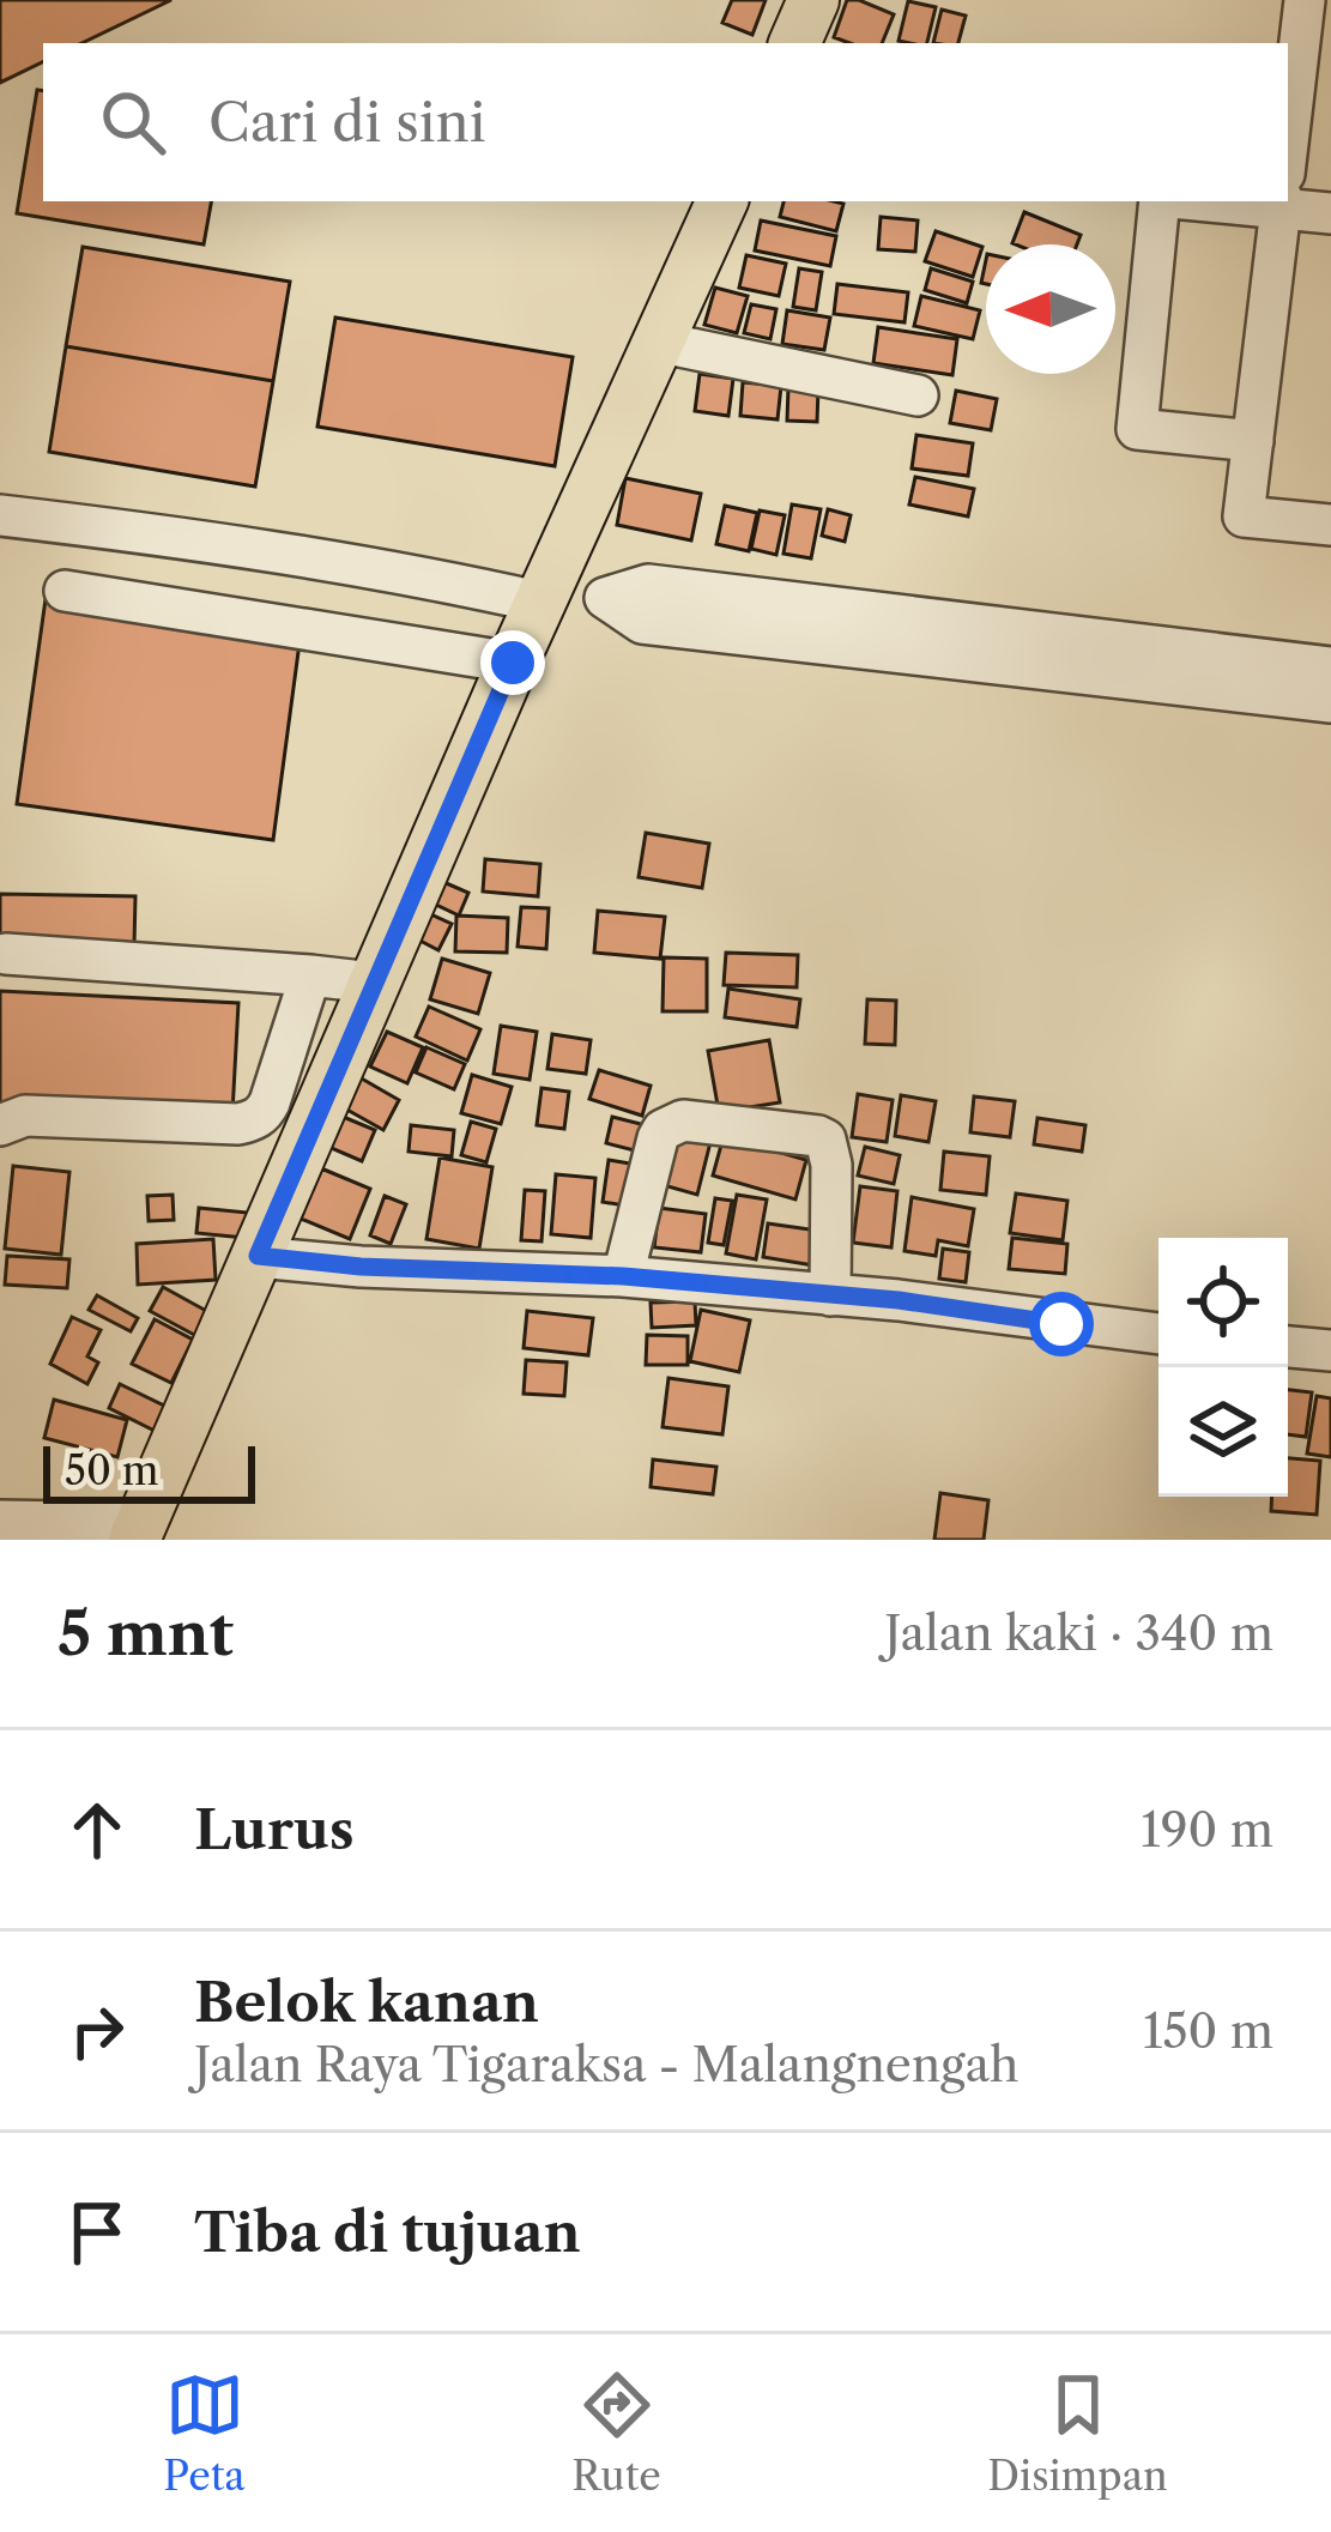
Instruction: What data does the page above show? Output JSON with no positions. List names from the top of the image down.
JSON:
{
  "scale_bar": "50 m",
  "north": "left",
  "page": {
    "search": "Cari di sini",
    "scale": "50 m",
    "heading": ["5 mnt", "Jalan kaki · 340 m"],
    "list": [
      ["Lurus", "190 m"],
      ["Belok kanan", "Jalan Raya Tigaraksa - Malangnengah", "150 m"],
      "Tiba di tujuan"
    ],
    "nav": ["Peta", "Rute", "Disimpan"]
  }
}
